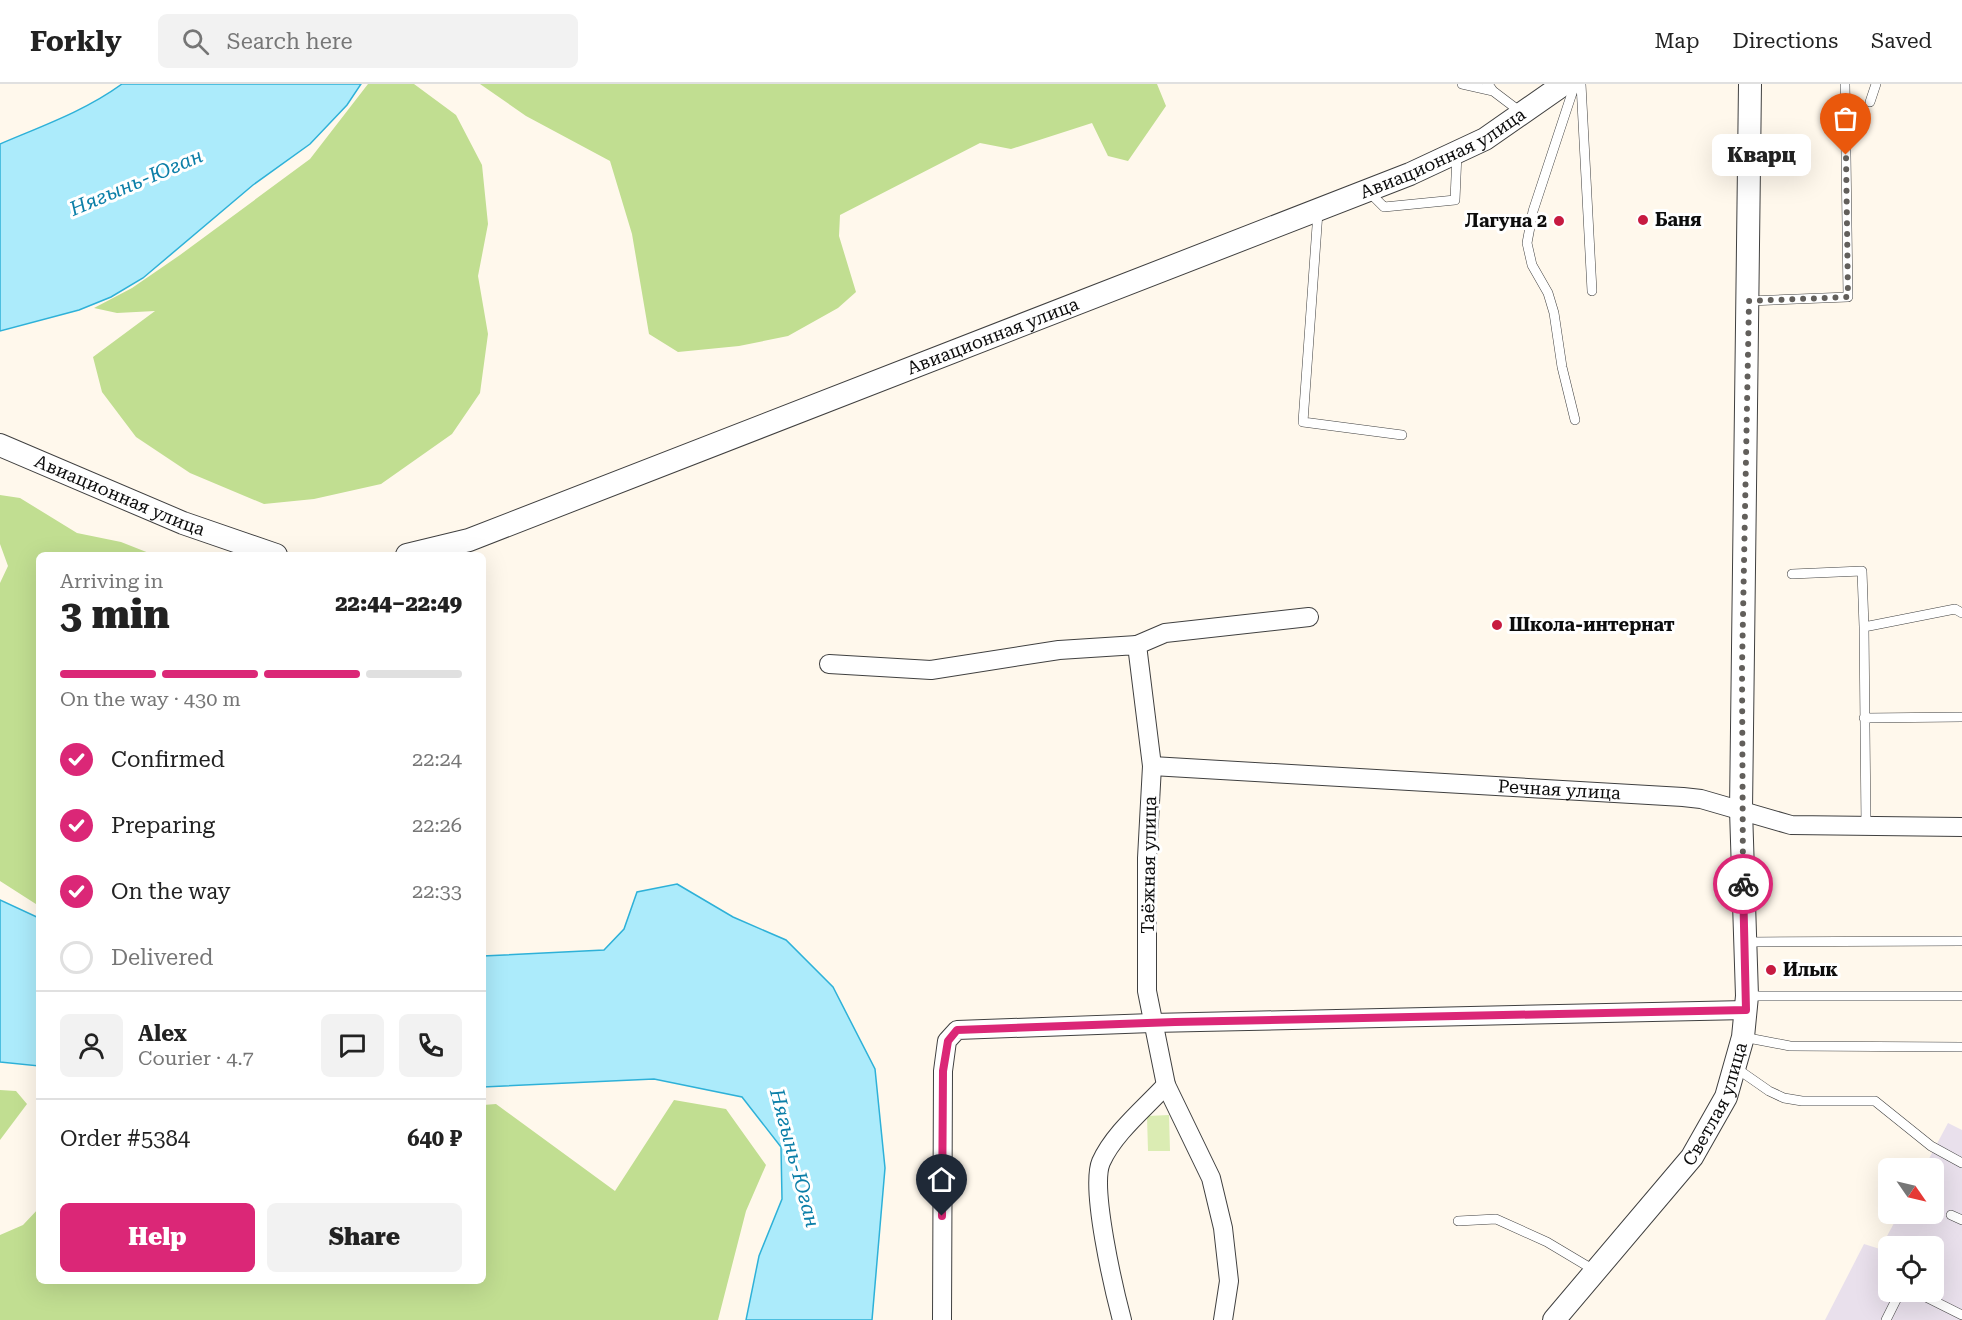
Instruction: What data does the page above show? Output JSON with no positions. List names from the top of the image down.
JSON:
{
  "streets": {
    "street": [
      "Авиационная улица",
      "Речная улица",
      "Таёжная улица",
      "Светлая улица"
    ]
  },
  "crossings": [
    ["Речная улица", "Таёжная улица"],
    ["Речная улица", "Светлая улица"]
  ],
  "water": ["Нягынь-Юган"],
  "places": [
    "Кварц",
    "Баня",
    "Лагуна 2",
    "Школа-интернат",
    "Илык"
  ],
  "north": "bottom right",
  "page": {
    "header": "Forkly",
    "search": "Search here",
    "nav": ["Map", "Directions", "Saved"],
    "bubble": "Кварц",
    "heading": ["3 min", "Arriving in", "22:44–22:49"],
    "panel": [
      "Alex",
      "Courier · 4.7",
      "Order #5384",
      "640 ₽"
    ],
    "bar": "On the way · 430 m",
    "list": [
      ["Confirmed", "22:24"],
      ["Preparing", "22:26"],
      ["On the way", "22:33"],
      "Delivered"
    ],
    "buttons": ["Help", "Share"]
  }
}
